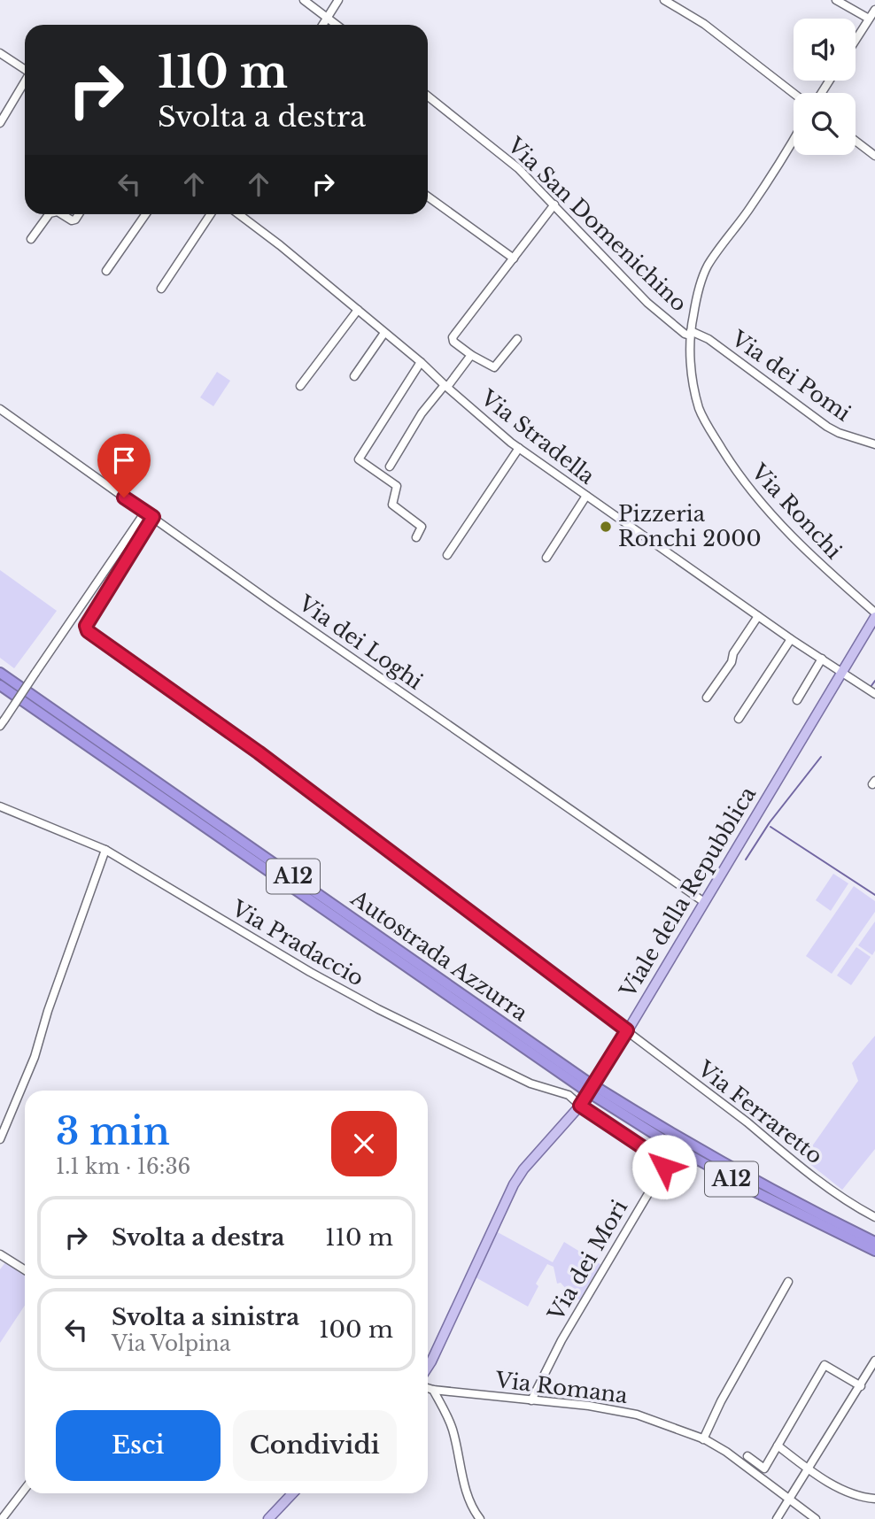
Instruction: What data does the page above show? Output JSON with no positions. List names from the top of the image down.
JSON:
{
  "streets": {
    "highway": ["A12", "Autostrada Azzurra"],
    "main road": ["Viale della Repubblica"],
    "street": [
      "Via San Domenichino",
      "Via dei Pomi",
      "Via Stradella",
      "Via Ronchi",
      "Via dei Loghi",
      "Via Pradaccio",
      "Via Ferraretto",
      "Via dei Mori",
      "Via Romana"
    ]
  },
  "crossings": [
    ["Via San Domenichino", "Via dei Pomi"],
    ["Via San Domenichino", "Via Ronchi"],
    ["Via dei Pomi", "Via Ronchi"],
    ["Via Stradella", "Viale della Repubblica"],
    ["Via Ronchi", "Viale della Repubblica"],
    ["Via dei Loghi", "Viale della Repubblica"],
    ["Via dei Loghi", "Via Ferraretto"],
    ["Viale della Repubblica", "Via Pradaccio"],
    ["Viale della Repubblica", "Via Ferraretto"],
    ["Viale della Repubblica", "Via dei Mori"],
    ["Via Pradaccio", "Via dei Mori"],
    ["Via dei Mori", "Via Romana"]
  ],
  "places": ["Pizzeria Ronchi 2000"],
  "page": {
    "turn": ["110 m", "Svolta a destra"],
    "heading": ["3 min", "1.1 km · 16:36"],
    "list": [
      {
        "name": "Svolta a destra",
        "value": "110 m"
      },
      {
        "name": "Svolta a sinistra",
        "note": "Via Volpina",
        "value": "100 m"
      }
    ],
    "buttons": ["Esci", "Condividi"]
  }
}
